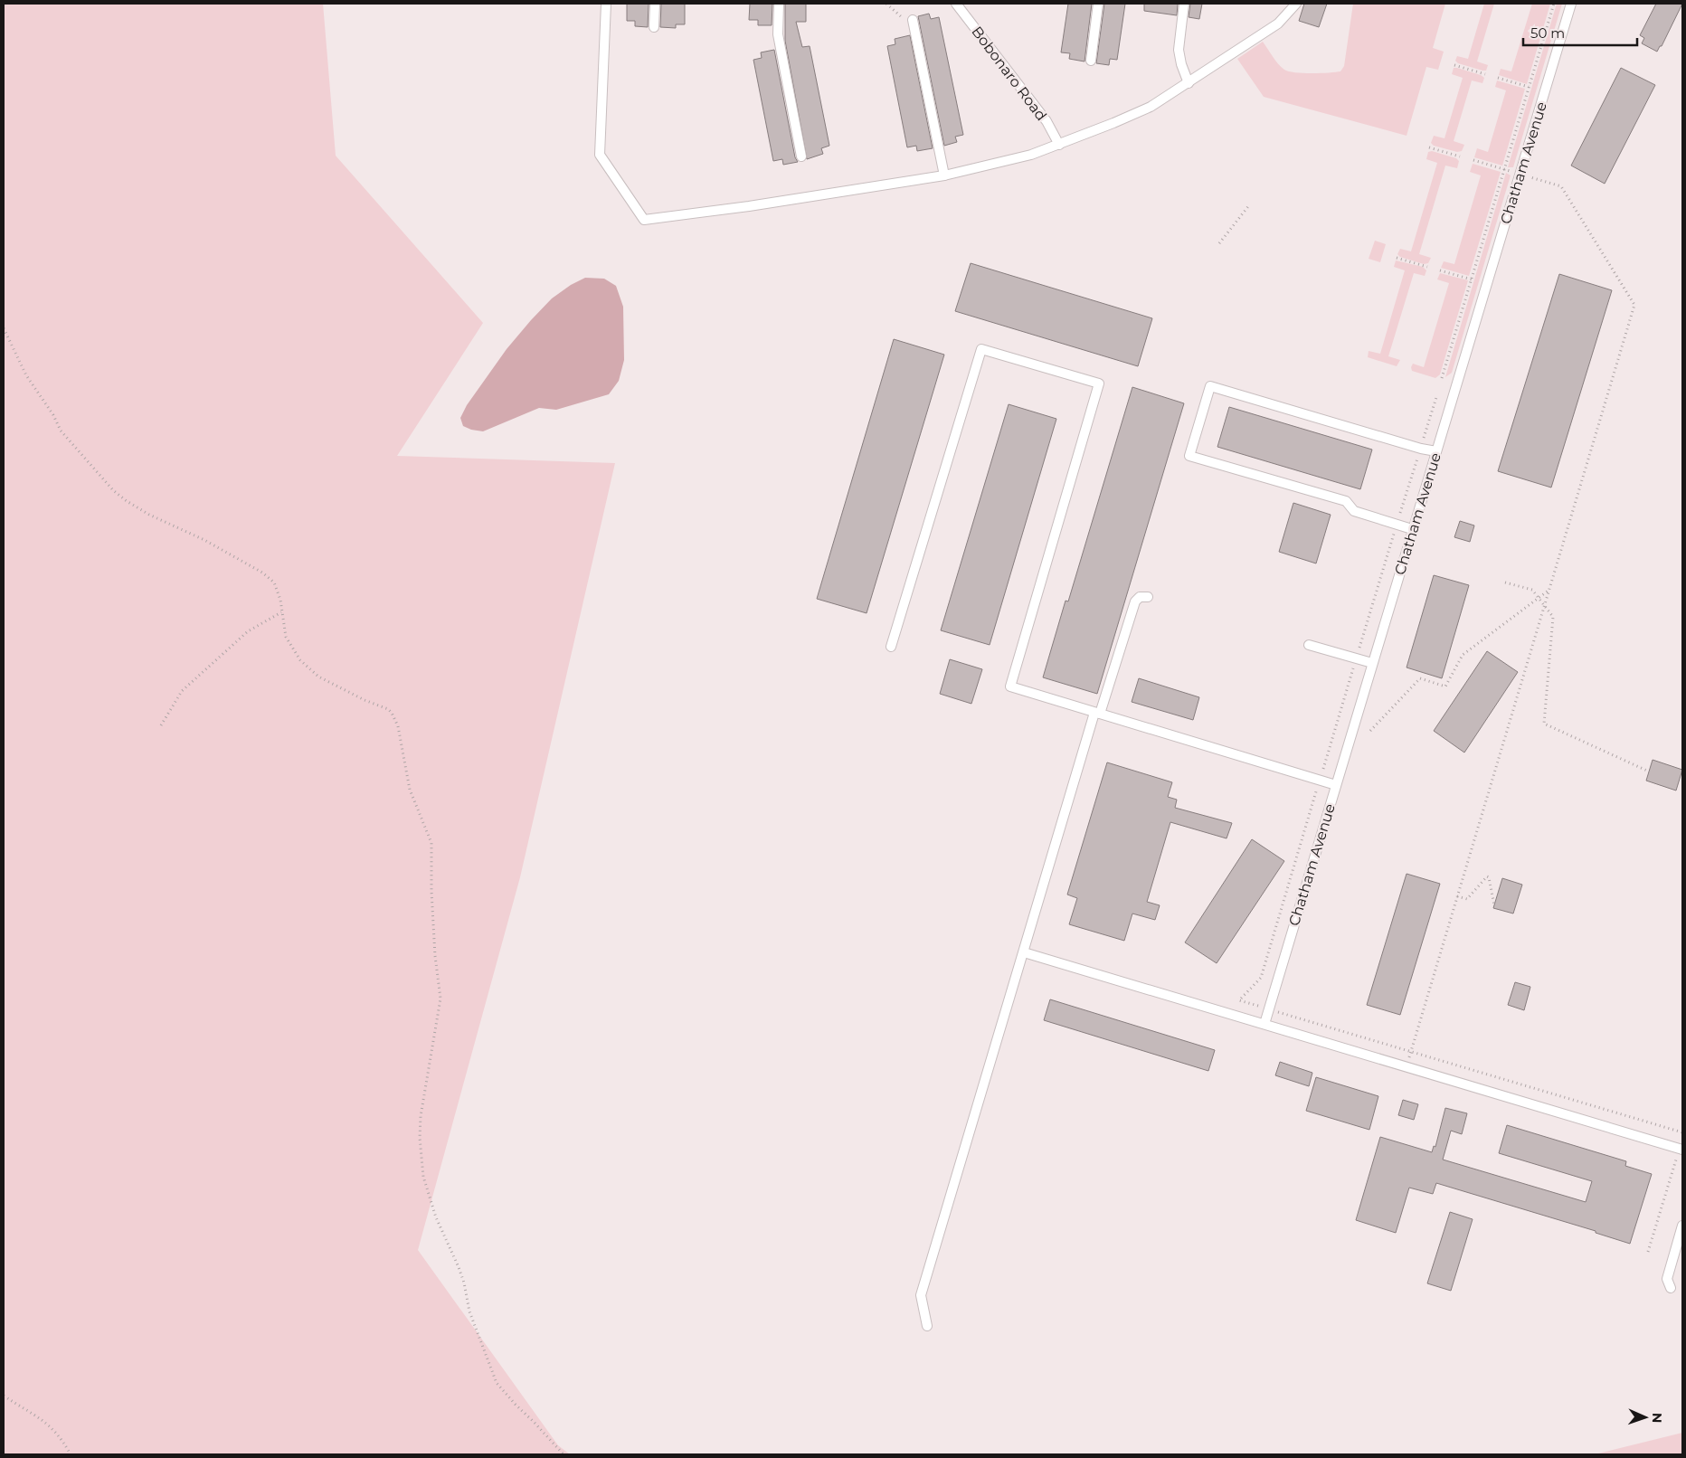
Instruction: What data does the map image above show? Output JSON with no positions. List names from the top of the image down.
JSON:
{
  "streets": {
    "lane": ["Bobonaro Road", "Chatham Avenue"]
  },
  "scale_bar": "50 m",
  "north": "right"
}
